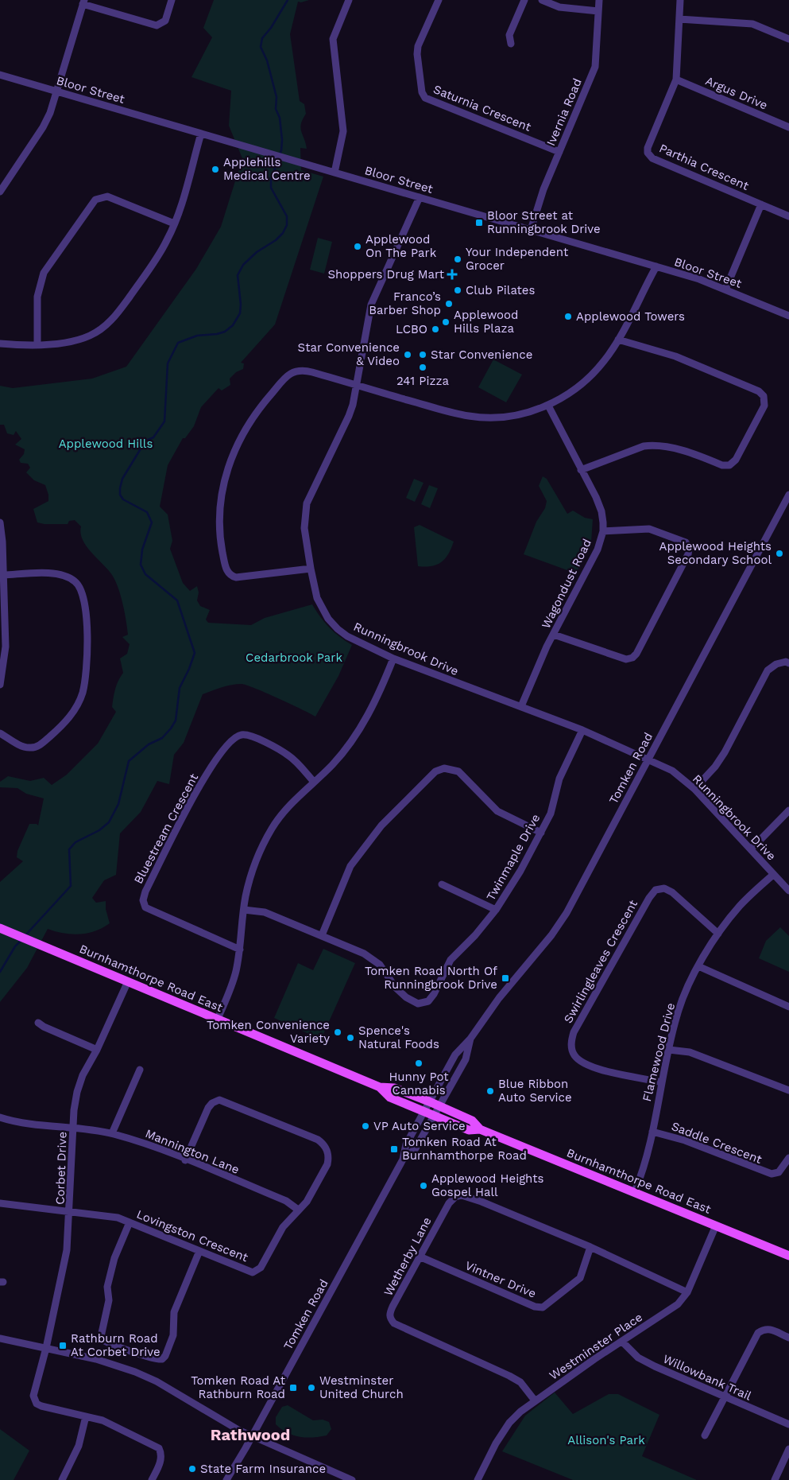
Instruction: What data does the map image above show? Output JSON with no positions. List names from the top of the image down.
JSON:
{
  "streets": {
    "main road": ["Burnhamthorpe Road East"],
    "street": [
      "Bloor Street",
      "Argus Drive",
      "Saturnia Crescent",
      "Ivernia Road",
      "Parthia Crescent",
      "Wagondust Road",
      "Runningbrook Drive",
      "Tomken Road",
      "Bluestream Crescent",
      "Twinmaple Drive",
      "Swirlingleaves Crescent",
      "Flamewood Drive",
      "Saddle Crescent",
      "Mannington Lane",
      "Corbet Drive",
      "Lovingston Crescent",
      "Wetherby Lane",
      "Vintner Drive",
      "Westminster Place",
      "Willowbank Trail"
    ]
  },
  "crossings": [
    ["Bloor Street", "Ivernia Road"],
    ["Bloor Street", "Runningbrook Drive"],
    ["Argus Drive", "Parthia Crescent"],
    ["Saturnia Crescent", "Ivernia Road"],
    ["Wagondust Road", "Runningbrook Drive"],
    ["Runningbrook Drive", "Tomken Road"],
    ["Runningbrook Drive", "Twinmaple Drive"],
    ["Runningbrook Drive", "Flamewood Drive"],
    ["Tomken Road", "Burnhamthorpe Road East"],
    ["Swirlingleaves Crescent", "Flamewood Drive"],
    ["Burnhamthorpe Road East", "Flamewood Drive"],
    ["Burnhamthorpe Road East", "Corbet Drive"],
    ["Burnhamthorpe Road East", "Westminster Place"],
    ["Flamewood Drive", "Saddle Crescent"],
    ["Mannington Lane", "Corbet Drive"],
    ["Mannington Lane", "Lovingston Crescent"],
    ["Corbet Drive", "Lovingston Crescent"],
    ["Wetherby Lane", "Vintner Drive"],
    ["Wetherby Lane", "Westminster Place"],
    ["Westminster Place", "Willowbank Trail"]
  ],
  "districts": ["Rathwood"],
  "parks": ["Applewood Hills", "Cedarbrook Park", "Allison's Park"],
  "places": {
    "other": [
      "Applehills Medical Centre",
      "Applewood On The Park",
      "Your Independent Grocer",
      "Club Pilates",
      "Franco’s Barber Shop",
      "Applewood Towers",
      "Applewood Hills Plaza",
      "LCBO",
      "Star Convenience & Video",
      "Star Convenience",
      "241 Pizza",
      "Applewood Heights Secondary School",
      "Tomken Convenience Variety",
      "Spence's Natural Foods",
      "Hunny Pot Cannabis",
      "Blue Ribbon Auto Service",
      "VP Auto Service",
      "Applewood Heights Gospel Hall",
      "Westminster United Church",
      "State Farm Insurance"
    ],
    "transit": [
      "Bloor Street at Runningbrook Drive",
      "Tomken Road North Of Runningbrook Drive",
      "Tomken Road At Burnhamthorpe Road",
      "Rathburn Road At Corbet Drive",
      "Tomken Road At Rathburn Road"
    ],
    "health": ["Shoppers Drug Mart"]
  }
}
